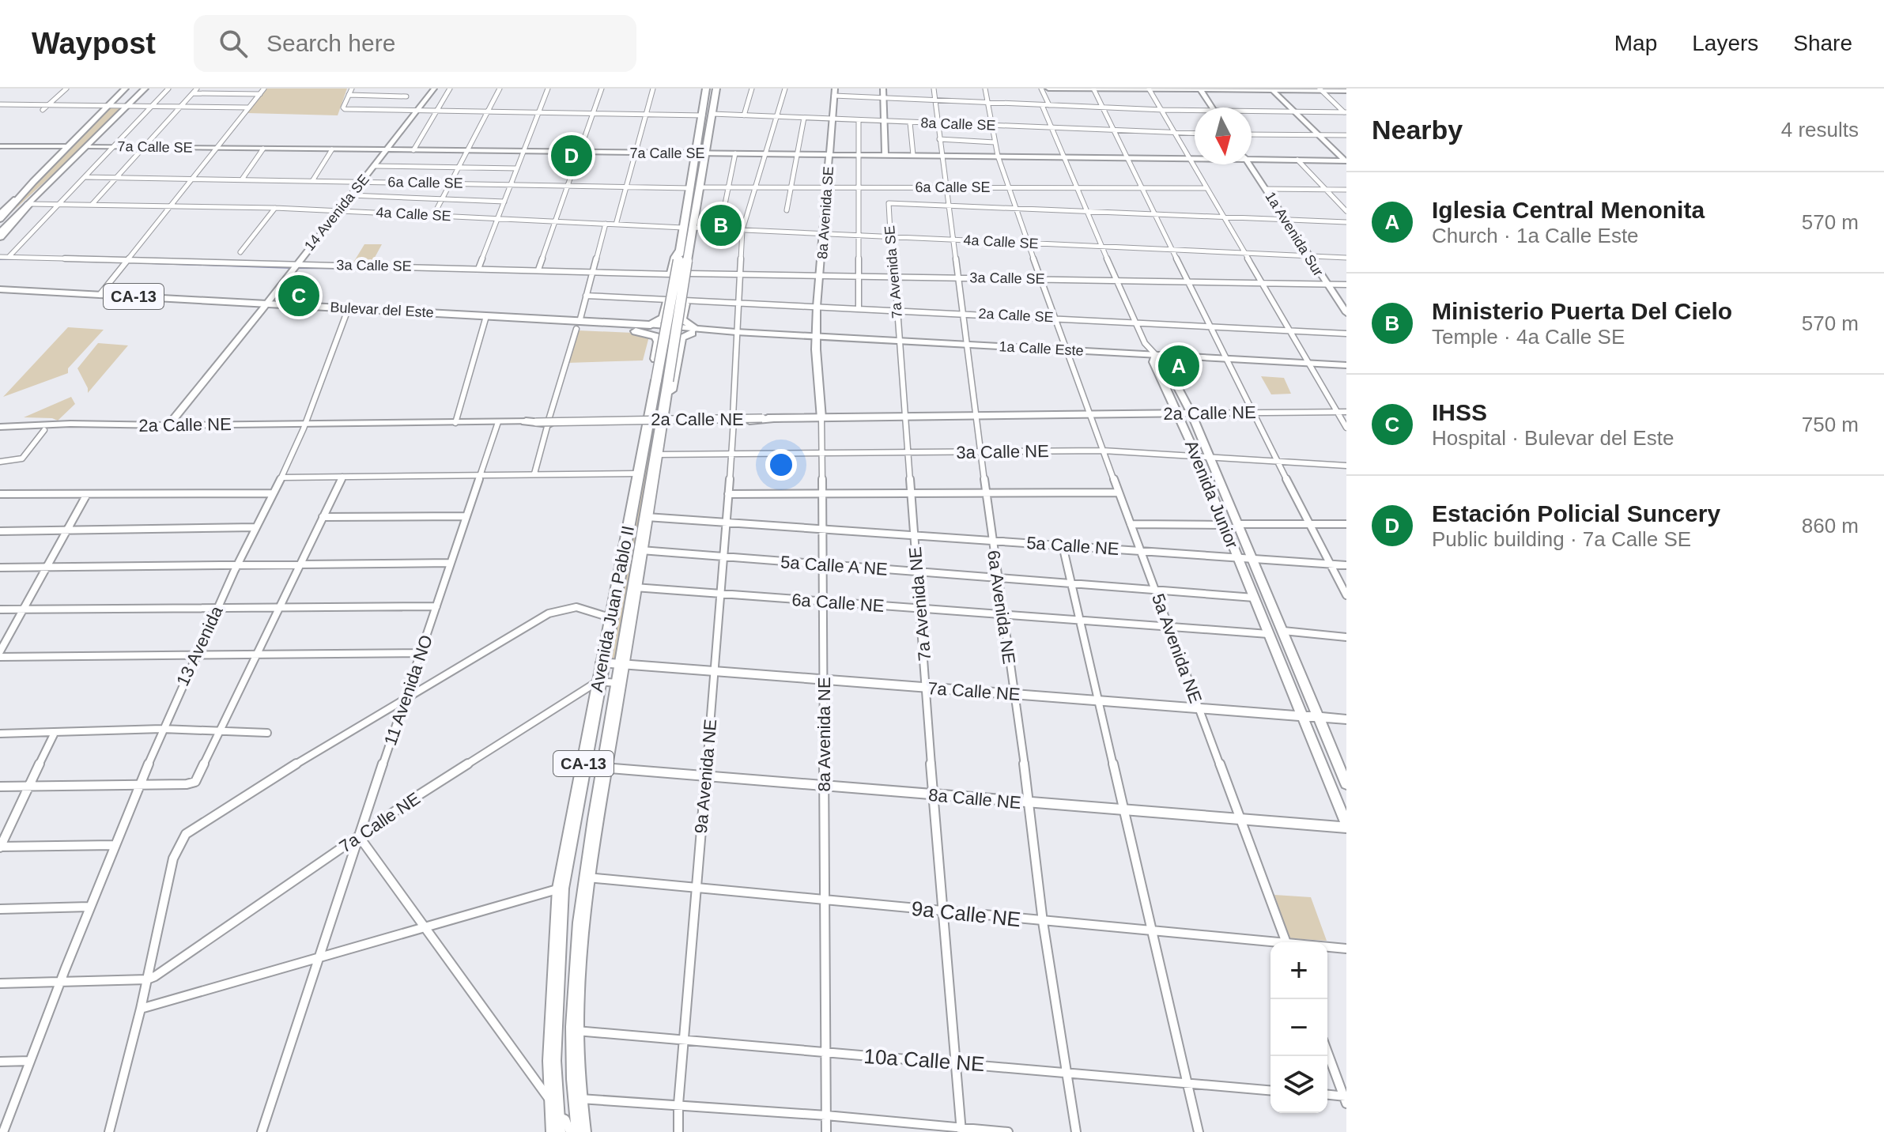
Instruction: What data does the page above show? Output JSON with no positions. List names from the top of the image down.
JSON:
{
  "streets": {
    "highway": ["CA-13", "Bulevar del Este", "Avenida Juan Pablo II"],
    "main road": ["1a Calle Este", "2a Calle NE"],
    "street": [
      "8a Calle SE",
      "7a Calle SE",
      "6a Calle SE",
      "14 Avenida SE",
      "8a Avenida SE",
      "4a Calle SE",
      "1a Avenida Sur",
      "3a Calle SE",
      "7a Avenida SE",
      "2a Calle SE",
      "3a Calle NE",
      "Avenida Junior",
      "5a Calle NE",
      "5a Calle A NE",
      "6a Calle NE",
      "7a Avenida NE",
      "6a Avenida NE",
      "13 Avenida",
      "5a Avenida NE",
      "11 Avenida NO",
      "7a Calle NE",
      "8a Avenida NE",
      "9a Avenida NE",
      "8a Calle NE",
      "9a Calle NE",
      "10a Calle NE"
    ]
  },
  "crossings": [
    ["8a Calle SE", "8a Avenida SE"],
    ["8a Calle SE", "6a Avenida NE"],
    ["8a Calle SE", "Avenida Juan Pablo II"],
    ["8a Calle SE", "5a Avenida NE"],
    ["8a Calle SE", "9a Avenida NE"],
    ["7a Calle SE", "14 Avenida SE"],
    ["7a Calle SE", "8a Avenida SE"],
    ["7a Calle SE", "6a Avenida NE"],
    ["7a Calle SE", "Avenida Juan Pablo II"],
    ["7a Calle SE", "5a Avenida NE"],
    ["7a Calle SE", "9a Avenida NE"],
    ["6a Calle SE", "14 Avenida SE"],
    ["6a Calle SE", "8a Avenida SE"],
    ["6a Calle SE", "6a Avenida NE"],
    ["6a Calle SE", "Avenida Juan Pablo II"],
    ["6a Calle SE", "5a Avenida NE"],
    ["6a Calle SE", "9a Avenida NE"],
    ["14 Avenida SE", "4a Calle SE"],
    ["14 Avenida SE", "3a Calle SE"],
    ["14 Avenida SE", "Bulevar del Este"],
    ["14 Avenida SE", "2a Calle NE"],
    ["8a Avenida SE", "4a Calle SE"],
    ["8a Avenida SE", "3a Calle SE"],
    ["8a Avenida SE", "2a Calle SE"],
    ["8a Avenida SE", "1a Calle Este"],
    ["8a Avenida SE", "8a Avenida NE"],
    ["4a Calle SE", "1a Avenida Sur"],
    ["4a Calle SE", "7a Avenida SE"],
    ["4a Calle SE", "6a Avenida NE"],
    ["4a Calle SE", "Avenida Juan Pablo II"],
    ["4a Calle SE", "5a Avenida NE"],
    ["4a Calle SE", "9a Avenida NE"],
    ["1a Avenida Sur", "3a Calle SE"],
    ["3a Calle SE", "7a Avenida SE"],
    ["3a Calle SE", "6a Avenida NE"],
    ["3a Calle SE", "5a Avenida NE"],
    ["3a Calle SE", "9a Avenida NE"],
    ["7a Avenida SE", "2a Calle SE"],
    ["7a Avenida SE", "1a Calle Este"],
    ["7a Avenida SE", "7a Avenida NE"],
    ["7a Avenida SE", "6a Avenida NE"],
    ["Bulevar del Este", "1a Calle Este"],
    ["Bulevar del Este", "13 Avenida"],
    ["2a Calle SE", "6a Avenida NE"],
    ["2a Calle SE", "5a Avenida NE"],
    ["2a Calle SE", "9a Avenida NE"],
    ["1a Calle Este", "Avenida Junior"],
    ["1a Calle Este", "7a Avenida NE"],
    ["1a Calle Este", "6a Avenida NE"],
    ["1a Calle Este", "5a Avenida NE"],
    ["1a Calle Este", "8a Avenida NE"],
    ["1a Calle Este", "9a Avenida NE"],
    ["2a Calle NE", "Avenida Junior"],
    ["2a Calle NE", "7a Avenida NE"],
    ["2a Calle NE", "6a Avenida NE"],
    ["2a Calle NE", "13 Avenida"],
    ["2a Calle NE", "5a Avenida NE"],
    ["2a Calle NE", "11 Avenida NO"],
    ["2a Calle NE", "8a Avenida NE"],
    ["3a Calle NE", "Avenida Junior"],
    ["3a Calle NE", "7a Avenida NE"],
    ["3a Calle NE", "6a Avenida NE"],
    ["3a Calle NE", "Avenida Juan Pablo II"],
    ["3a Calle NE", "5a Avenida NE"],
    ["3a Calle NE", "8a Avenida NE"],
    ["3a Calle NE", "9a Avenida NE"],
    ["Avenida Junior", "5a Calle NE"],
    ["Avenida Junior", "5a Calle A NE"],
    ["Avenida Junior", "6a Calle NE"],
    ["Avenida Junior", "7a Calle NE"],
    ["Avenida Junior", "8a Calle NE"],
    ["5a Calle NE", "7a Avenida NE"],
    ["5a Calle NE", "6a Avenida NE"],
    ["5a Calle NE", "Avenida Juan Pablo II"],
    ["5a Calle NE", "5a Avenida NE"],
    ["5a Calle NE", "8a Avenida NE"],
    ["5a Calle NE", "9a Avenida NE"],
    ["5a Calle A NE", "7a Avenida NE"],
    ["5a Calle A NE", "6a Avenida NE"],
    ["5a Calle A NE", "Avenida Juan Pablo II"],
    ["5a Calle A NE", "5a Avenida NE"],
    ["5a Calle A NE", "8a Avenida NE"],
    ["5a Calle A NE", "9a Avenida NE"],
    ["6a Calle NE", "7a Avenida NE"],
    ["6a Calle NE", "6a Avenida NE"],
    ["6a Calle NE", "Avenida Juan Pablo II"],
    ["6a Calle NE", "5a Avenida NE"],
    ["6a Calle NE", "8a Avenida NE"],
    ["6a Calle NE", "9a Avenida NE"],
    ["7a Avenida NE", "7a Calle NE"],
    ["7a Avenida NE", "8a Calle NE"],
    ["7a Avenida NE", "9a Calle NE"],
    ["7a Avenida NE", "10a Calle NE"],
    ["6a Avenida NE", "7a Calle NE"],
    ["6a Avenida NE", "8a Calle NE"],
    ["6a Avenida NE", "9a Calle NE"],
    ["6a Avenida NE", "10a Calle NE"],
    ["Avenida Juan Pablo II", "7a Calle NE"],
    ["Avenida Juan Pablo II", "8a Calle NE"],
    ["Avenida Juan Pablo II", "9a Calle NE"],
    ["Avenida Juan Pablo II", "10a Calle NE"],
    ["5a Avenida NE", "7a Calle NE"],
    ["5a Avenida NE", "8a Calle NE"],
    ["11 Avenida NO", "7a Calle NE"],
    ["7a Calle NE", "8a Avenida NE"],
    ["7a Calle NE", "9a Avenida NE"],
    ["8a Avenida NE", "8a Calle NE"],
    ["8a Avenida NE", "9a Calle NE"],
    ["8a Avenida NE", "10a Calle NE"],
    ["9a Avenida NE", "8a Calle NE"],
    ["9a Avenida NE", "9a Calle NE"],
    ["9a Avenida NE", "10a Calle NE"]
  ],
  "north": "bottom",
  "page": {
    "header": "Waypost",
    "search": "Search here",
    "nav": ["Map", "Layers", "Share"],
    "heading": ["Nearby", "4 results"],
    "pins": [
      "D",
      "B",
      "C",
      "A"
    ],
    "list": [
      {
        "mark": "A",
        "name": "Iglesia Central Menonita",
        "note": "Church · 1a Calle Este",
        "value": "570 m"
      },
      {
        "mark": "B",
        "name": "Ministerio Puerta Del Cielo",
        "note": "Temple · 4a Calle SE",
        "value": "570 m"
      },
      {
        "mark": "C",
        "name": "IHSS",
        "note": "Hospital · Bulevar del Este",
        "value": "750 m"
      },
      {
        "mark": "D",
        "name": "Estación Policial Suncery",
        "note": "Public building · 7a Calle SE",
        "value": "860 m"
      }
    ],
    "map_buttons": ["+", "−"]
  }
}
